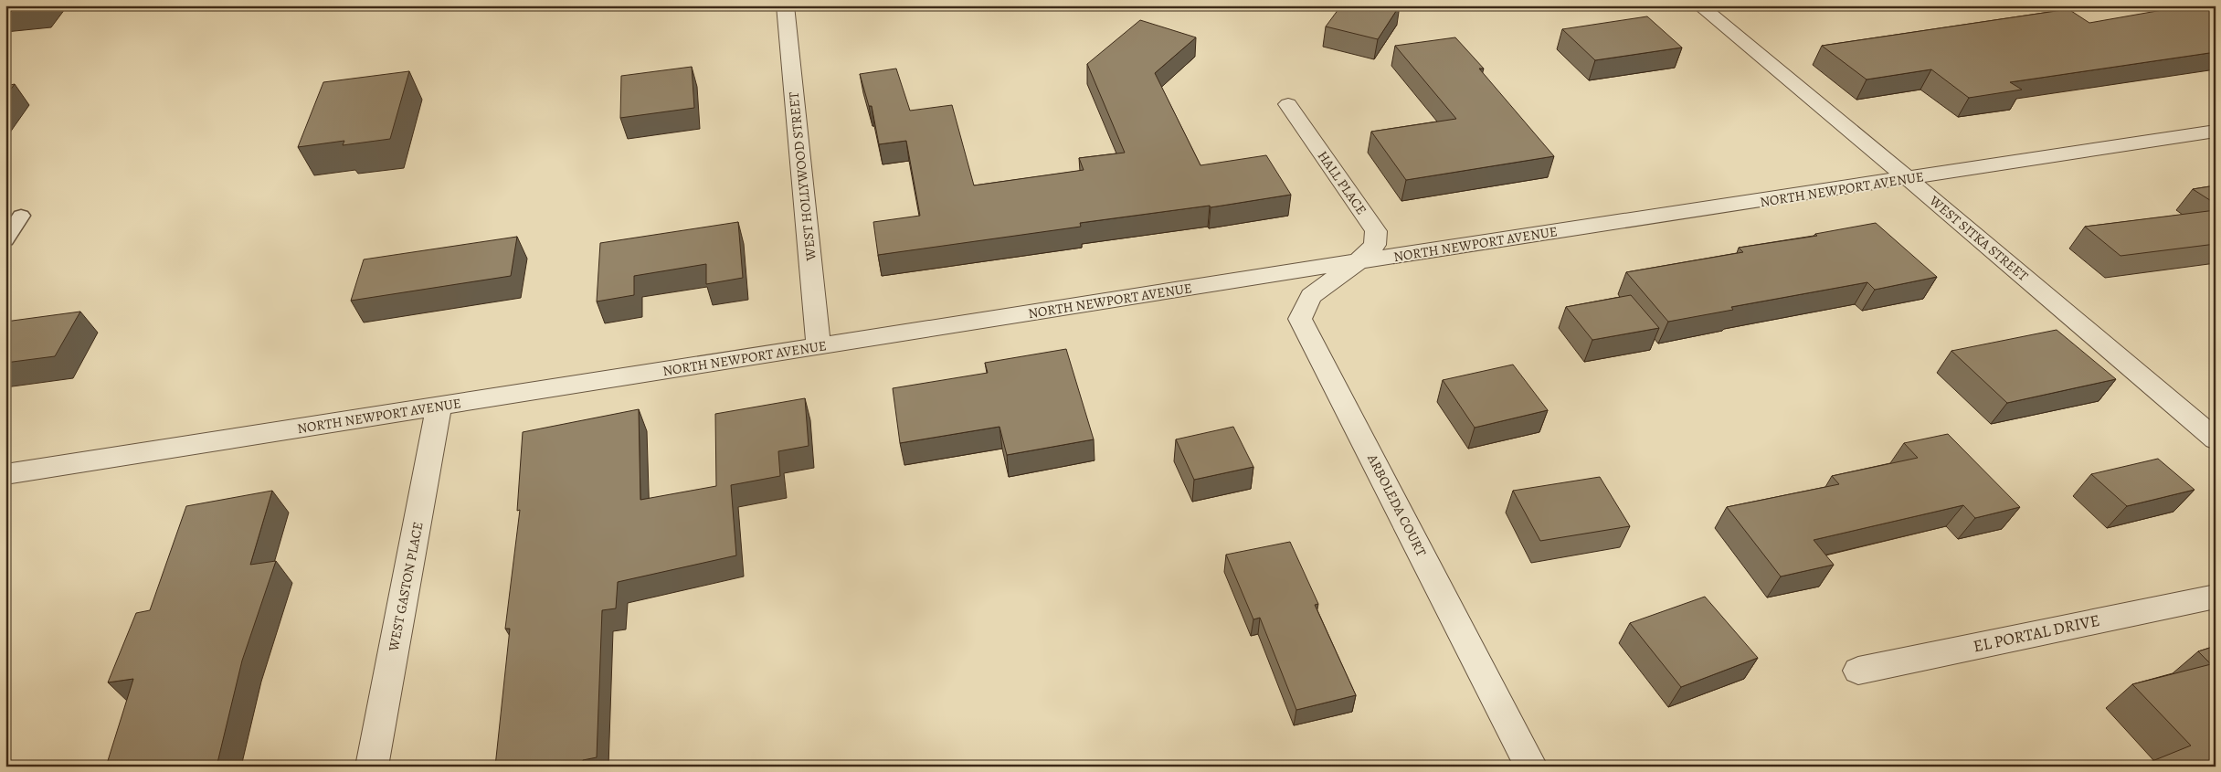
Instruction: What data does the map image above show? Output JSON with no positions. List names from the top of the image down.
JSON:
{
  "streets": {
    "street": [
      "WEST HOLLYWOOD STREET",
      "HALL PLACE",
      "NORTH NEWPORT AVENUE",
      "WEST SITKA STREET",
      "ARBOLEDA COURT",
      "WEST GASTON PLACE",
      "EL PORTAL DRIVE"
    ]
  },
  "crossings": [
    ["WEST HOLLYWOOD STREET", "NORTH NEWPORT AVENUE"],
    ["HALL PLACE", "NORTH NEWPORT AVENUE"],
    ["HALL PLACE", "ARBOLEDA COURT"],
    ["NORTH NEWPORT AVENUE", "WEST SITKA STREET"],
    ["NORTH NEWPORT AVENUE", "ARBOLEDA COURT"],
    ["NORTH NEWPORT AVENUE", "WEST GASTON PLACE"]
  ]
}
